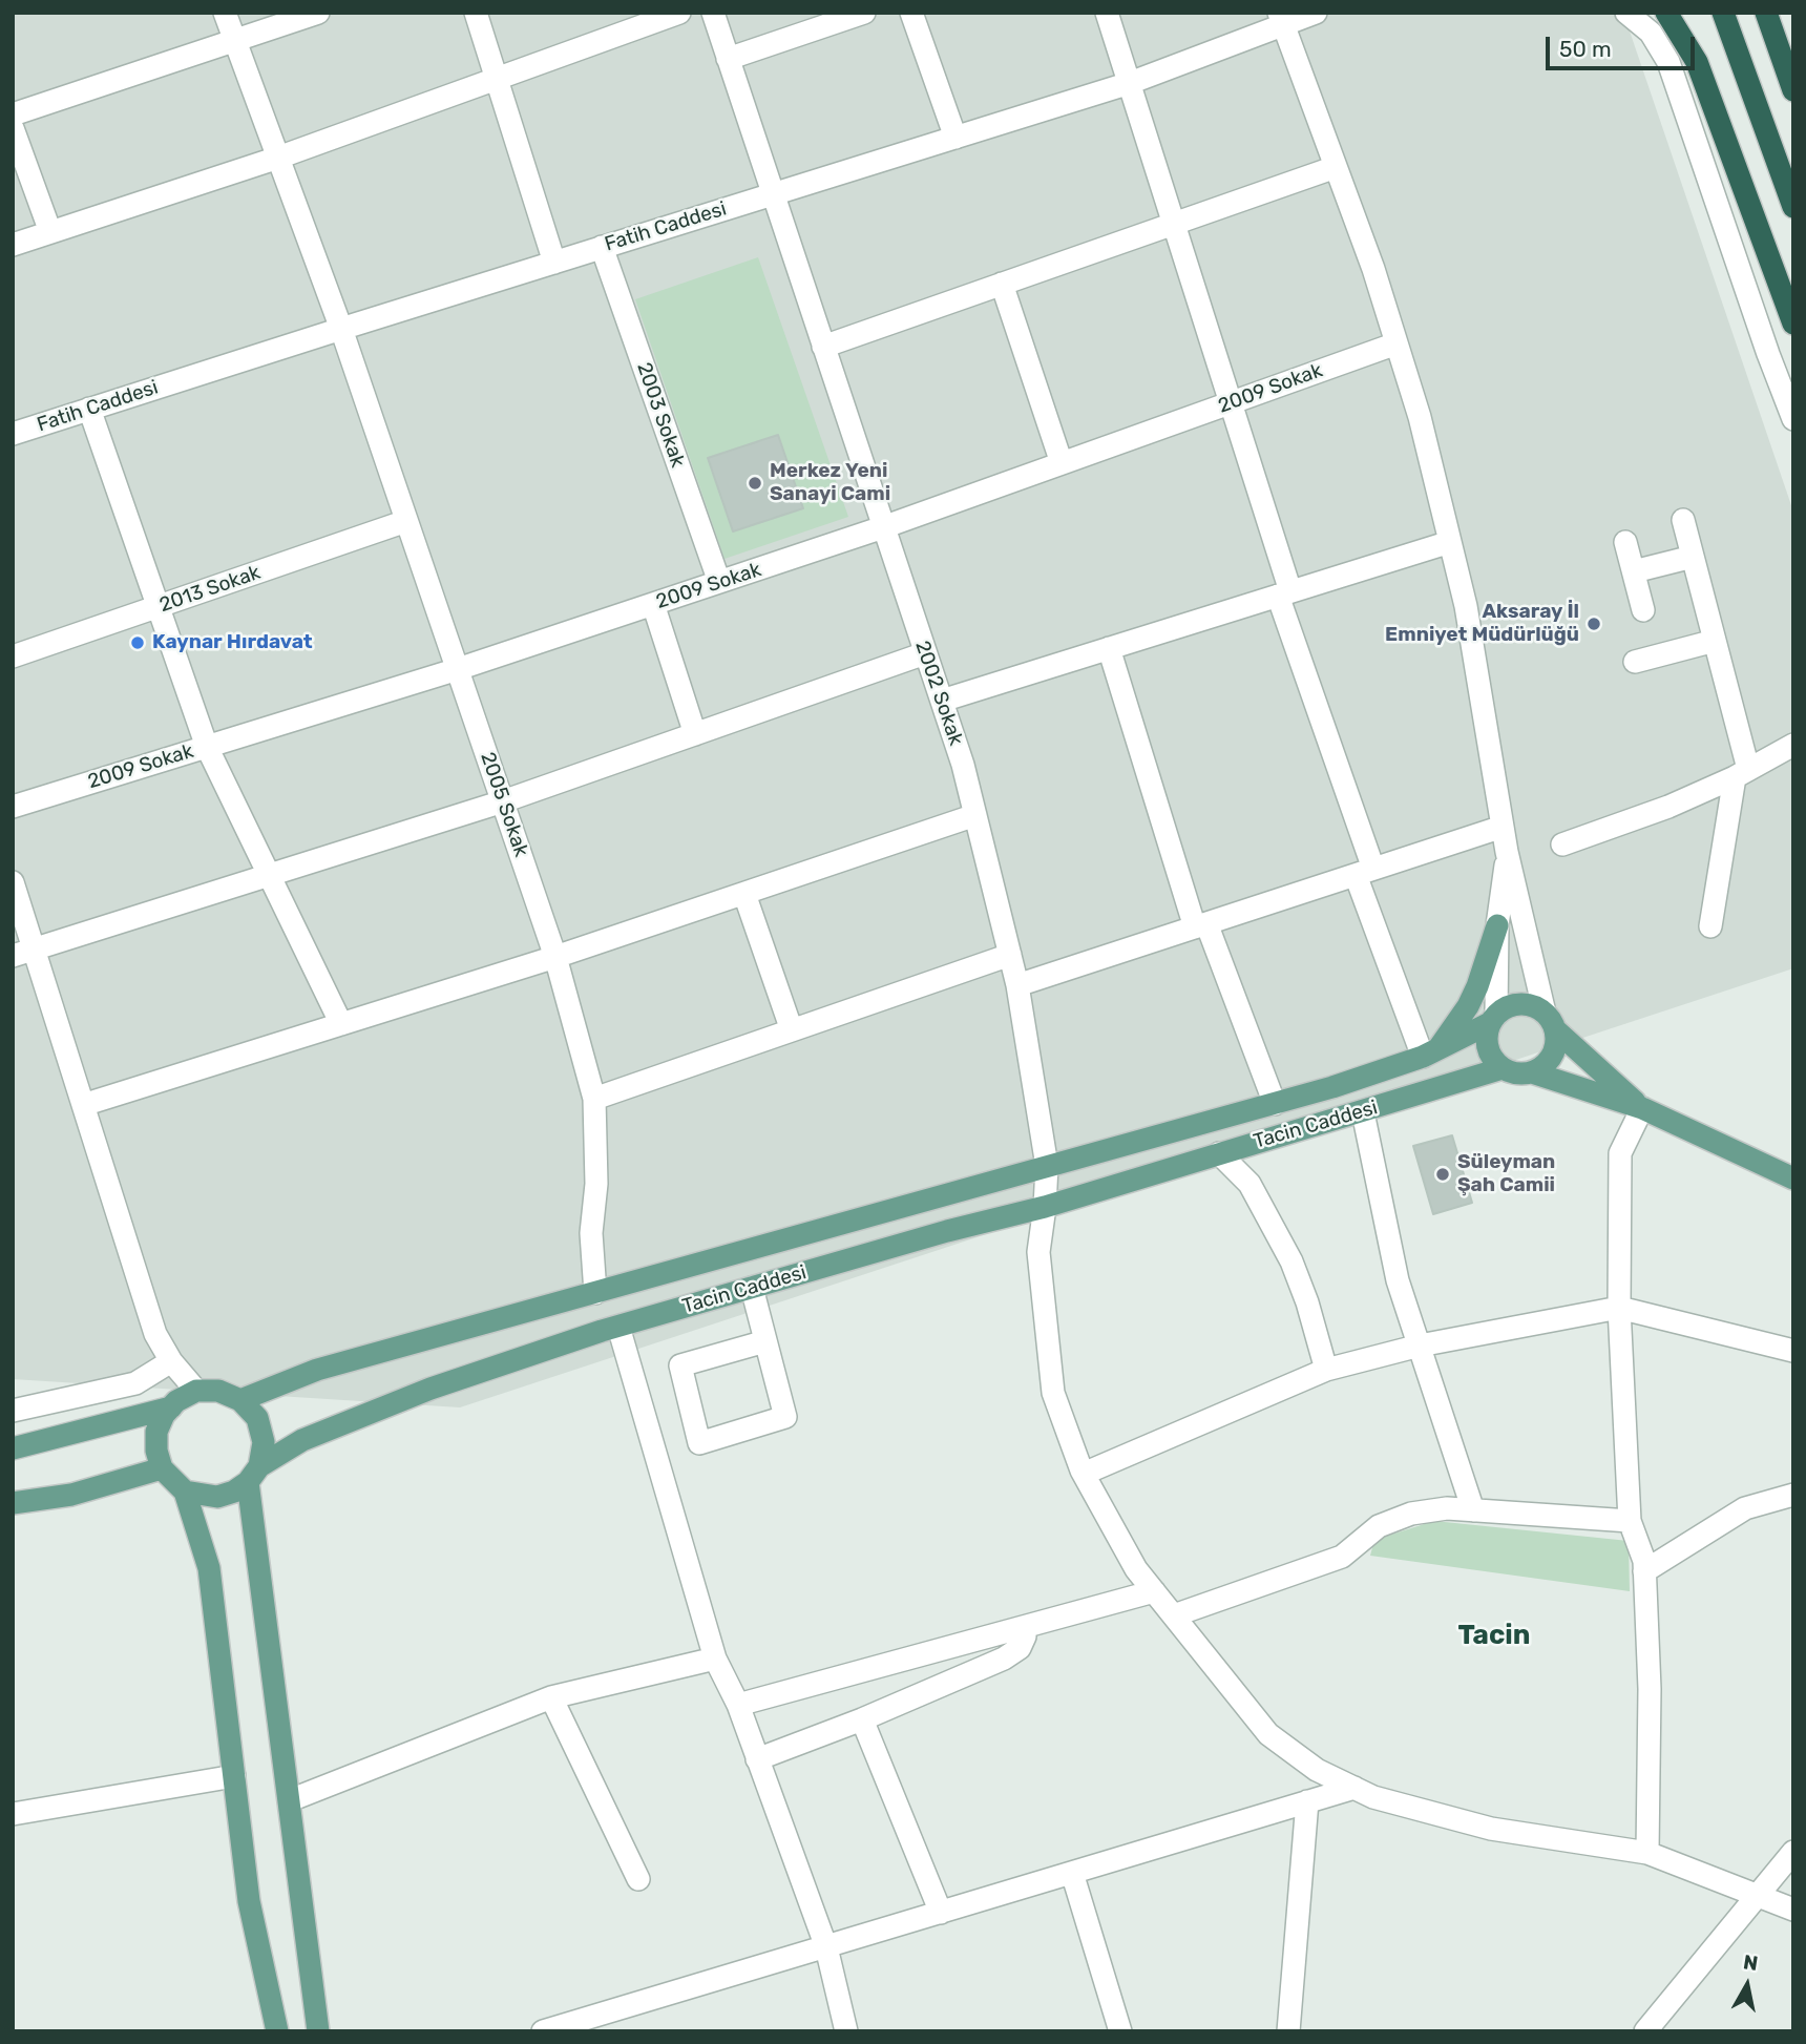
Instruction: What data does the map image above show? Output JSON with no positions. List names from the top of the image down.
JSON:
{
  "streets": {
    "main road": ["Tacin Caddesi"],
    "street": [
      "Fatih Caddesi",
      "2009 Sokak",
      "2003 Sokak",
      "2013 Sokak",
      "2002 Sokak",
      "2005 Sokak"
    ]
  },
  "crossings": [
    ["Fatih Caddesi", "2003 Sokak"],
    ["Fatih Caddesi", "2002 Sokak"],
    ["Fatih Caddesi", "2005 Sokak"],
    ["2009 Sokak", "2003 Sokak"],
    ["2009 Sokak", "2002 Sokak"],
    ["2009 Sokak", "2005 Sokak"],
    ["2013 Sokak", "2005 Sokak"],
    ["2002 Sokak", "Tacin Caddesi"],
    ["2005 Sokak", "Tacin Caddesi"]
  ],
  "districts": ["Tacin"],
  "places": [
    "Merkez Yeni Sanayi Cami",
    "Aksaray İl Emniyet Müdürlüğü",
    "Kaynar Hırdavat",
    "Süleyman Şah Camii"
  ],
  "scale_bar": "50 m",
  "north": "top"
}
